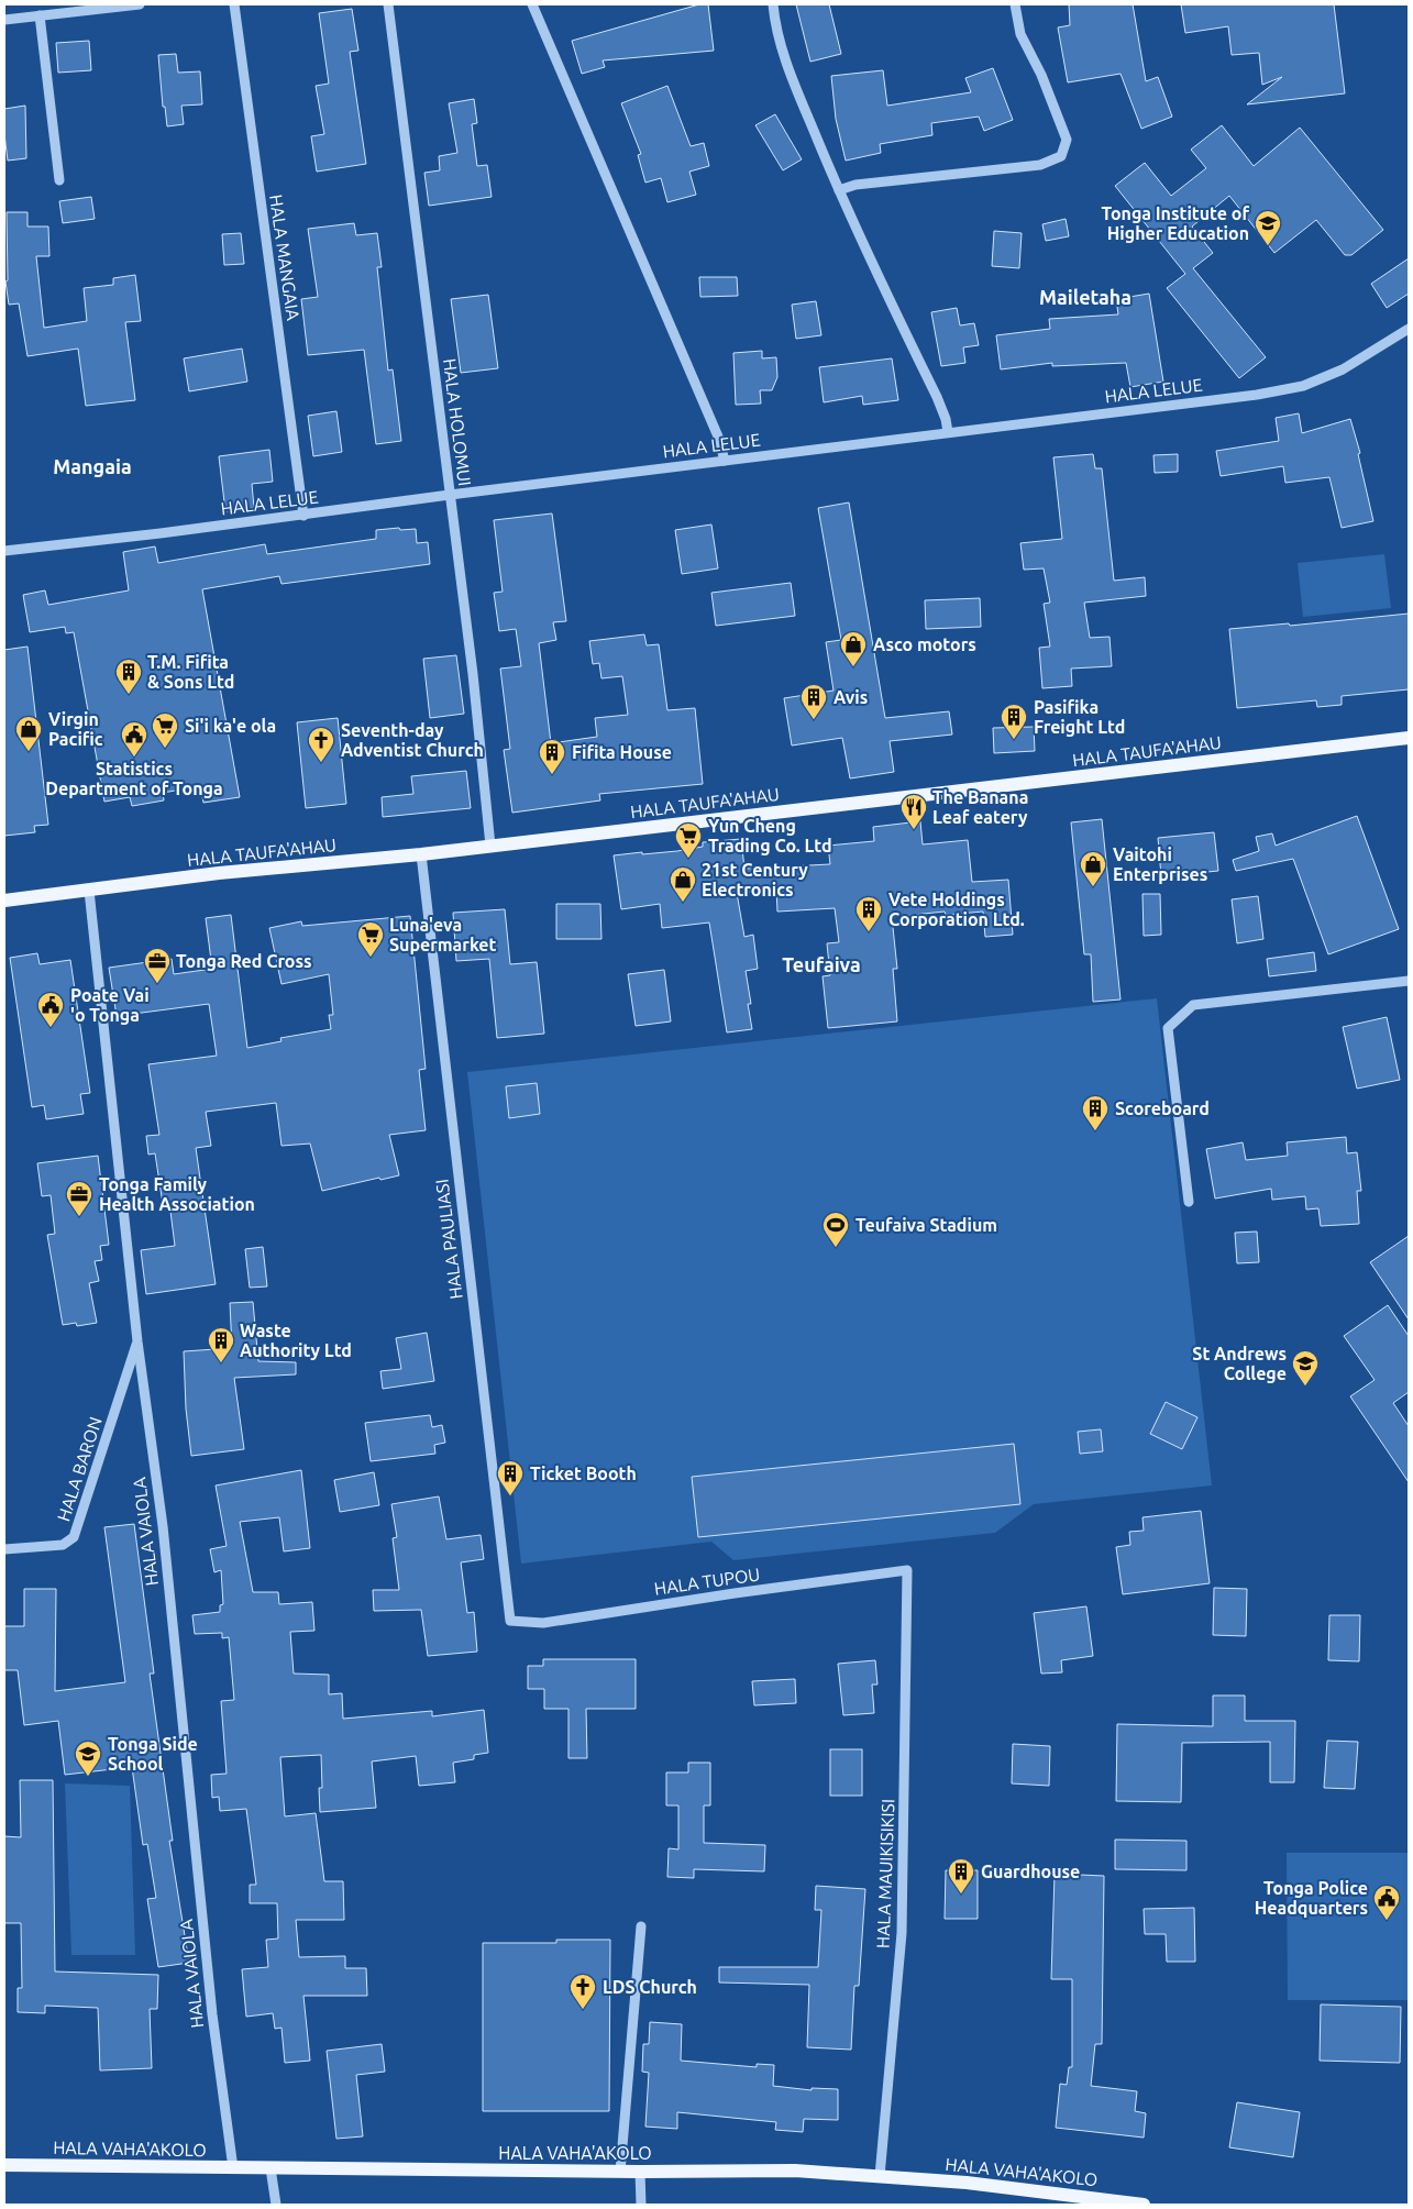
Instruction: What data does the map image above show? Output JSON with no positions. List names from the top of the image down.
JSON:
{
  "streets": {
    "main road": ["HALA TAUFA'AHAU", "HALA VAHA'AKOLO"],
    "street": [
      "HALA MANGAIA",
      "HALA LELUE",
      "HALA HOLOMUI",
      "HALA PAULIASI",
      "HALA BARON",
      "HALA VAIOLA",
      "HALA TUPOU",
      "HALA MAUIKISIKISI"
    ]
  },
  "crossings": [
    ["HALA MANGAIA", "HALA LELUE"],
    ["HALA LELUE", "HALA HOLOMUI"],
    ["HALA HOLOMUI", "HALA TAUFA'AHAU"],
    ["HALA TAUFA'AHAU", "HALA PAULIASI"],
    ["HALA TAUFA'AHAU", "HALA VAIOLA"],
    ["HALA PAULIASI", "HALA TUPOU"],
    ["HALA BARON", "HALA VAIOLA"],
    ["HALA VAIOLA", "HALA VAHA'AKOLO"],
    ["HALA TUPOU", "HALA MAUIKISIKISI"],
    ["HALA MAUIKISIKISI", "HALA VAHA'AKOLO"]
  ],
  "districts": ["Mailetaha", "Mangaia", "Teufaiva"],
  "places": {
    "school or university": ["Tonga Institute of Higher Education", "St Andrews College", "Tonga Side School"],
    "shop": [
      "Asco motors",
      "Virgin Pacific",
      "Vaitohi Enterprises",
      "21st Century Electronics"
    ],
    "building": [
      "T.M. Fifita & Sons Ltd",
      "Avis",
      "Pasifika Freight Ltd",
      "Fifita House",
      "Vete Holdings Corporation Ltd.",
      "Scoreboard",
      "Waste Authority Ltd",
      "Ticket Booth",
      "Guardhouse"
    ],
    "supermarket": ["Si'i ka'e ola", "Yun Cheng Trading Co. Ltd", "Luna'eva Supermarket"],
    "public building": ["Statistics Department of Tonga", "Poate Vai 'o Tonga", "Tonga Police Headquarters"],
    "church": ["Seventh-day Adventist Church", "LDS Church"],
    "restaurant": ["The Banana Leaf eatery"],
    "office": ["Tonga Red Cross", "Tonga Family Health Association"],
    "sports": ["Teufaiva Stadium"]
  }
}
